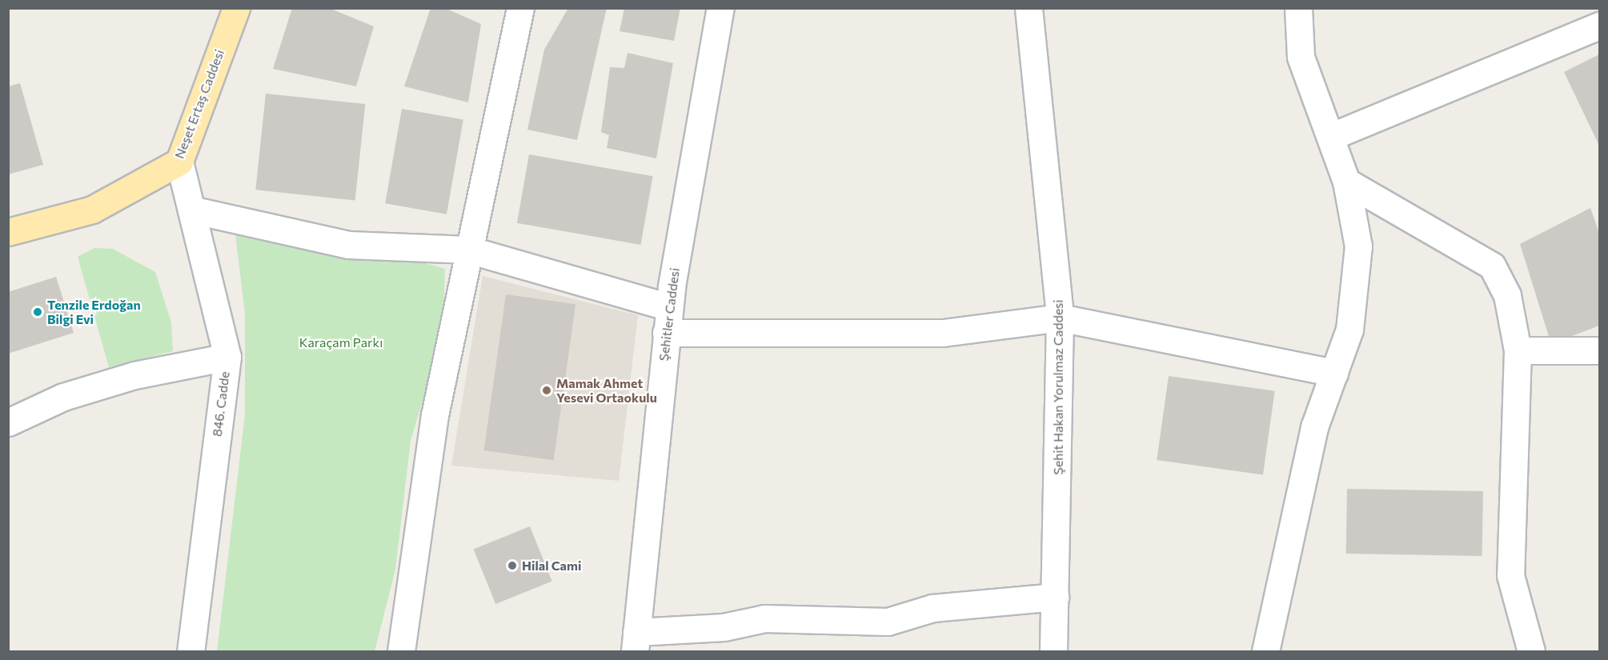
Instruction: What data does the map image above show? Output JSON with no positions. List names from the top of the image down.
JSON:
{
  "streets": {
    "main road": ["Neşet Ertaş Caddesi"],
    "street": ["Şehitler Caddesi", "Şehit Hakan Yorulmaz Caddesi", "846. Cadde"]
  },
  "crossings": [
    ["Neşet Ertaş Caddesi", "846. Cadde"]
  ],
  "parks": ["Karaçam Parkı"],
  "places": ["Tenzile Erdoğan Bilgi Evi", "Mamak Ahmet Yesevi Ortaokulu", "Hilal Cami"]
}
